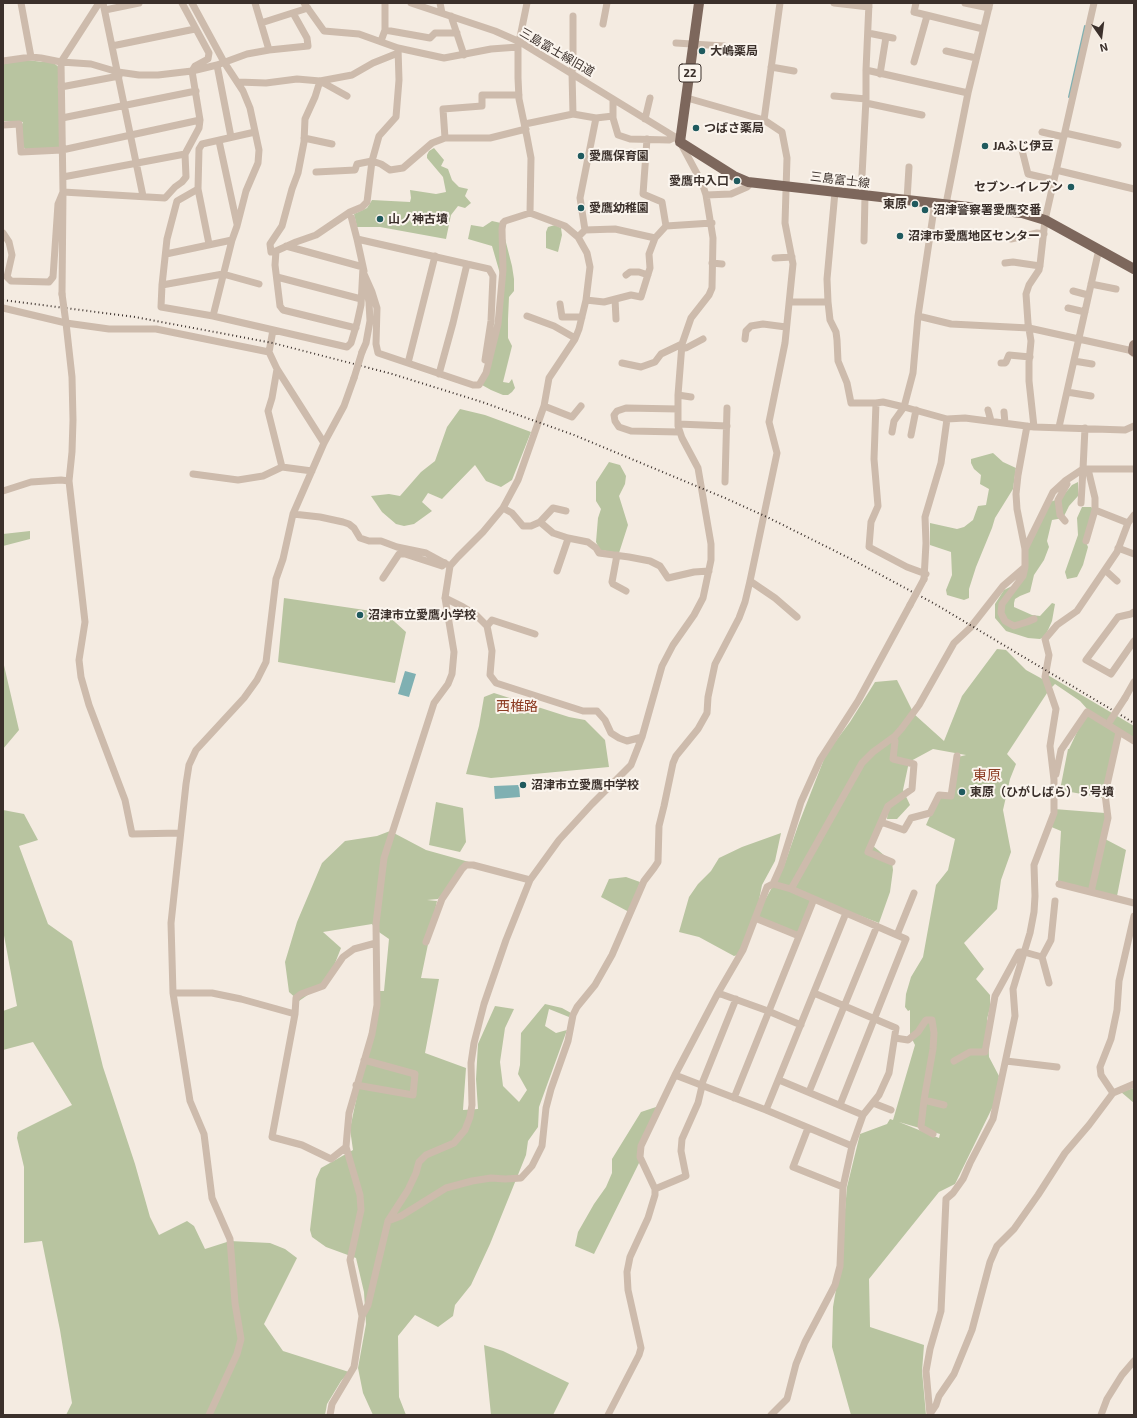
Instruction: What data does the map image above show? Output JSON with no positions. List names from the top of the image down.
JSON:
{
  "streets": {
    "main road": ["22", "三島富士線"],
    "street": ["三島富士線旧道"]
  },
  "crossings": [
    ["三島富士線旧道", "22"],
    ["三島富士線旧道", "三島富士線"],
    ["22", "三島富士線"]
  ],
  "districts": ["西椎路", "東原"],
  "places": [
    "大嶋薬局",
    "つばさ薬局",
    "JAふじ伊豆",
    "愛鷹保育園",
    "愛鷹中入口",
    "セブン-イレブン",
    "東原",
    "愛鷹幼稚園",
    "沼津警察署愛鷹交番",
    "山ノ神古墳",
    "沼津市愛鷹地区センター",
    "沼津市立愛鷹小学校",
    "沼津市立愛鷹中学校",
    "東原（ひがしばら）５号墳"
  ],
  "north": "bottom"
}
